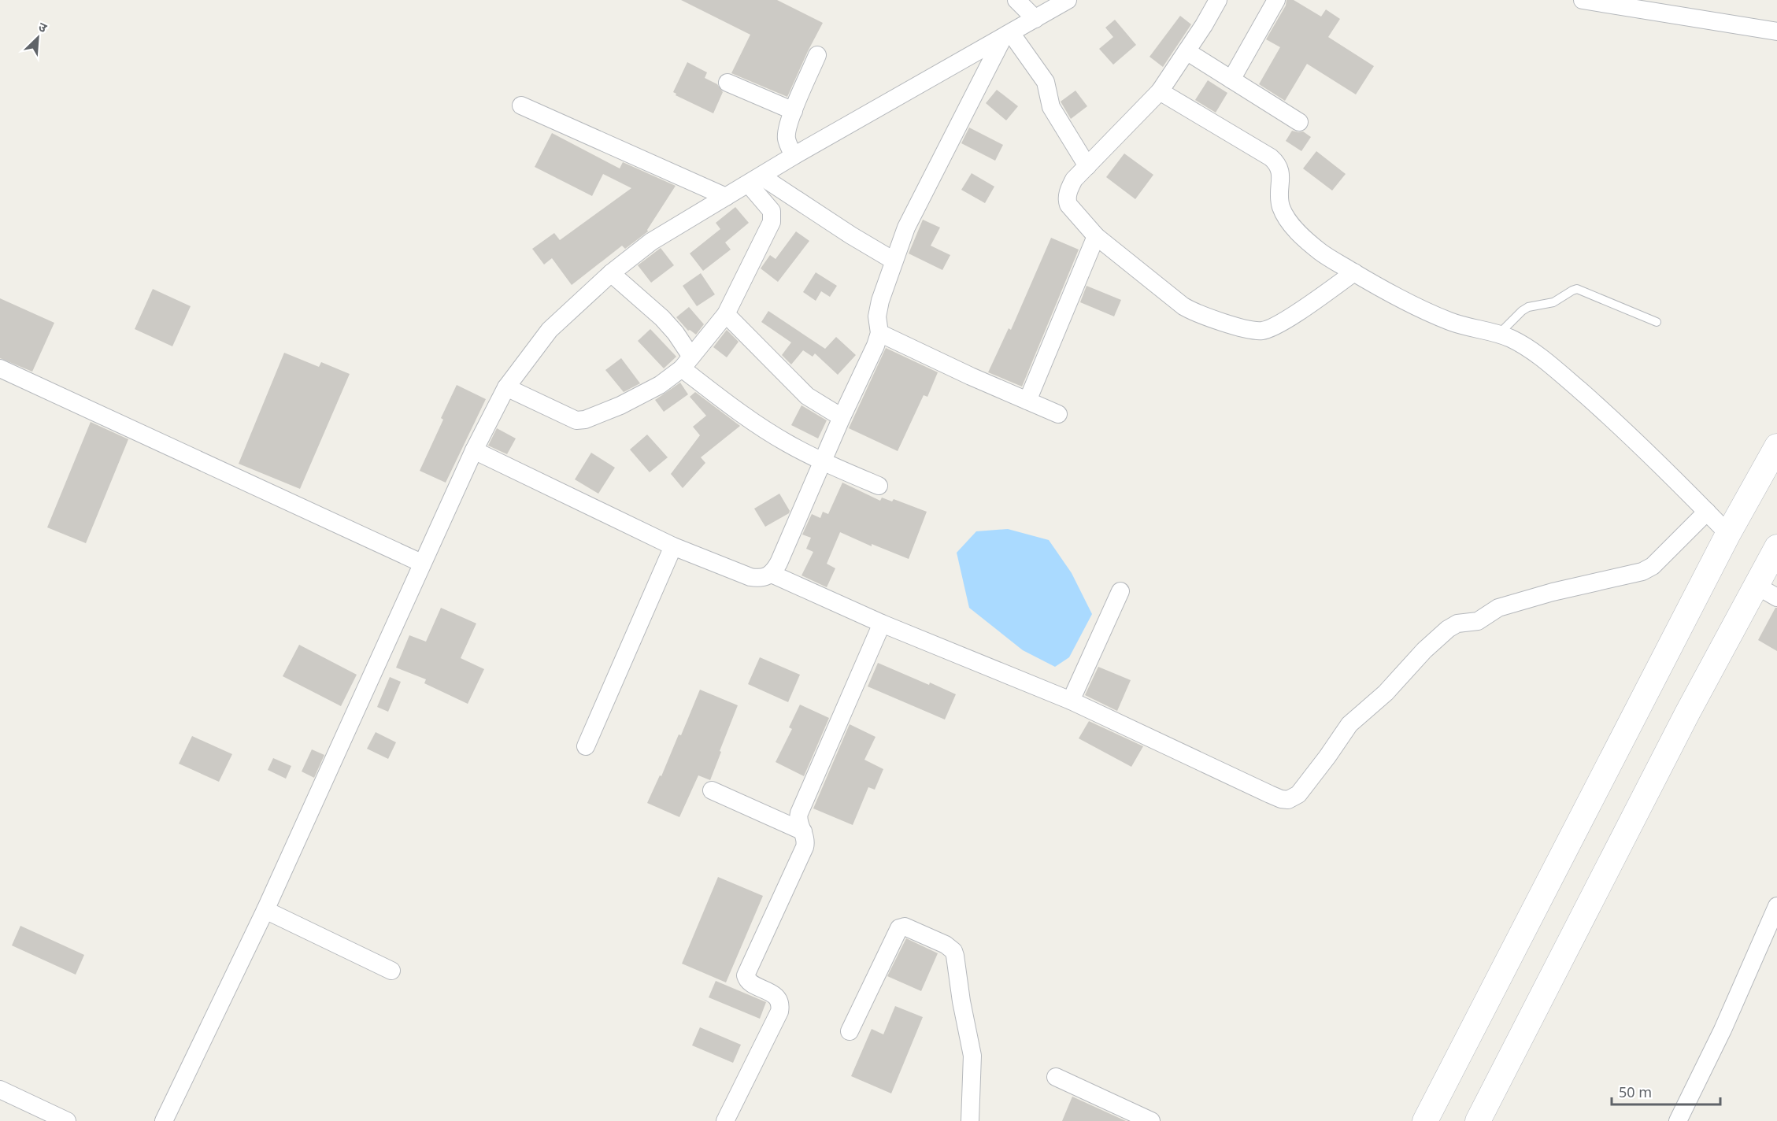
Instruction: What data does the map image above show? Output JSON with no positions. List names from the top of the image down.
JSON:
{
  "scale_bar": "50 m",
  "north": "top right"
}
